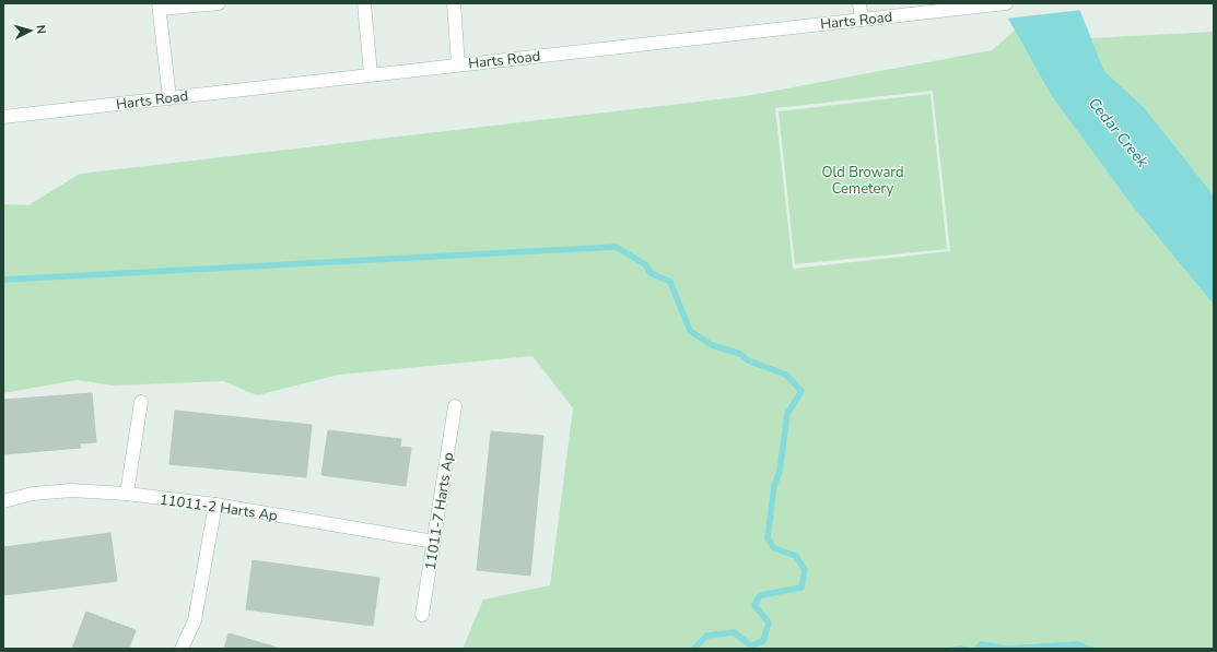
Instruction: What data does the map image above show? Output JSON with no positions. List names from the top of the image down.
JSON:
{
  "streets": {
    "street": ["Harts Road", "11011-2 Harts Ap", "11011-7 Harts Ap"]
  },
  "crossings": [
    ["11011-2 Harts Ap", "11011-7 Harts Ap"]
  ],
  "water": ["Cedar Creek"],
  "parks": ["Old Broward Cemetery"],
  "north": "right"
}
